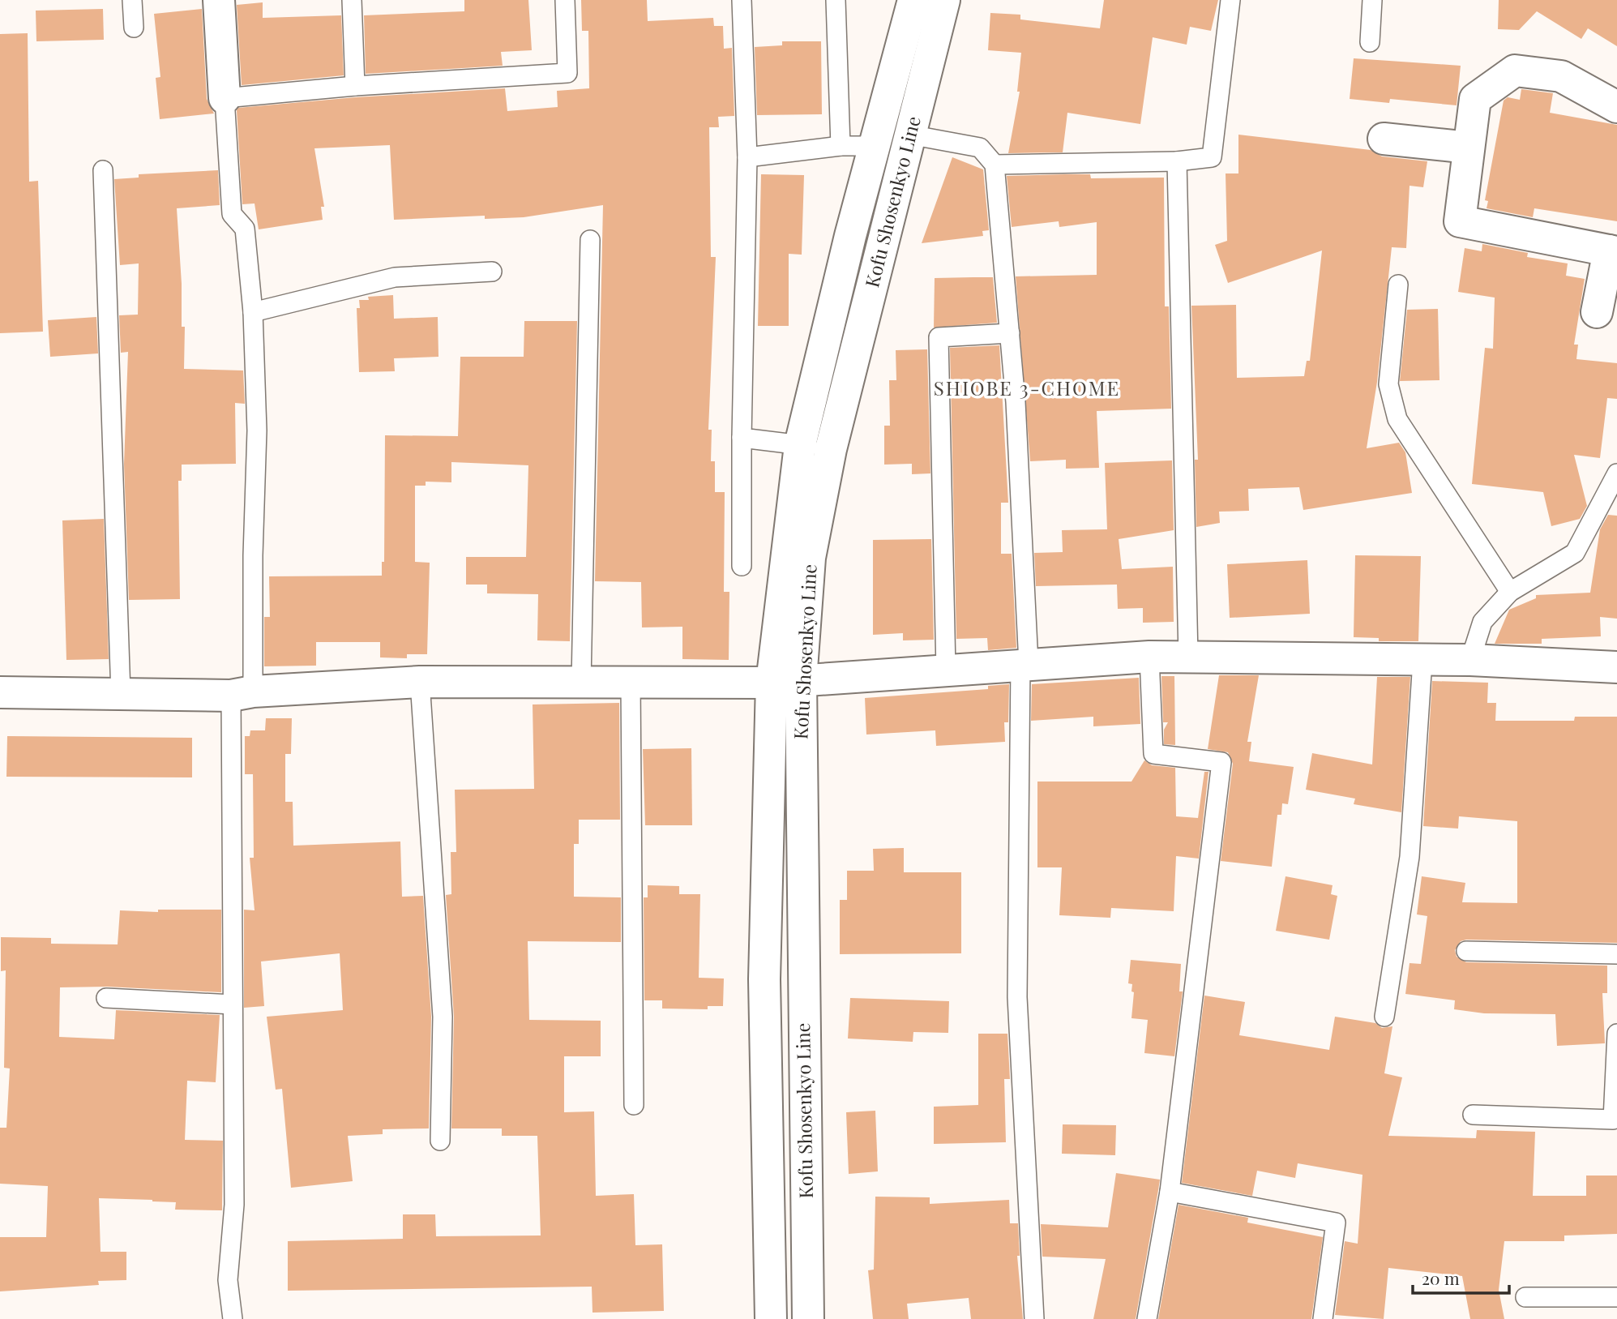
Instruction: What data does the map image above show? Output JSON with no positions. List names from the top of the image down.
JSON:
{
  "streets": {
    "main road": ["Kofu Shosenkyo Line"]
  },
  "districts": ["SHIOBE 3-CHOME"],
  "scale_bar": "20 m"
}
